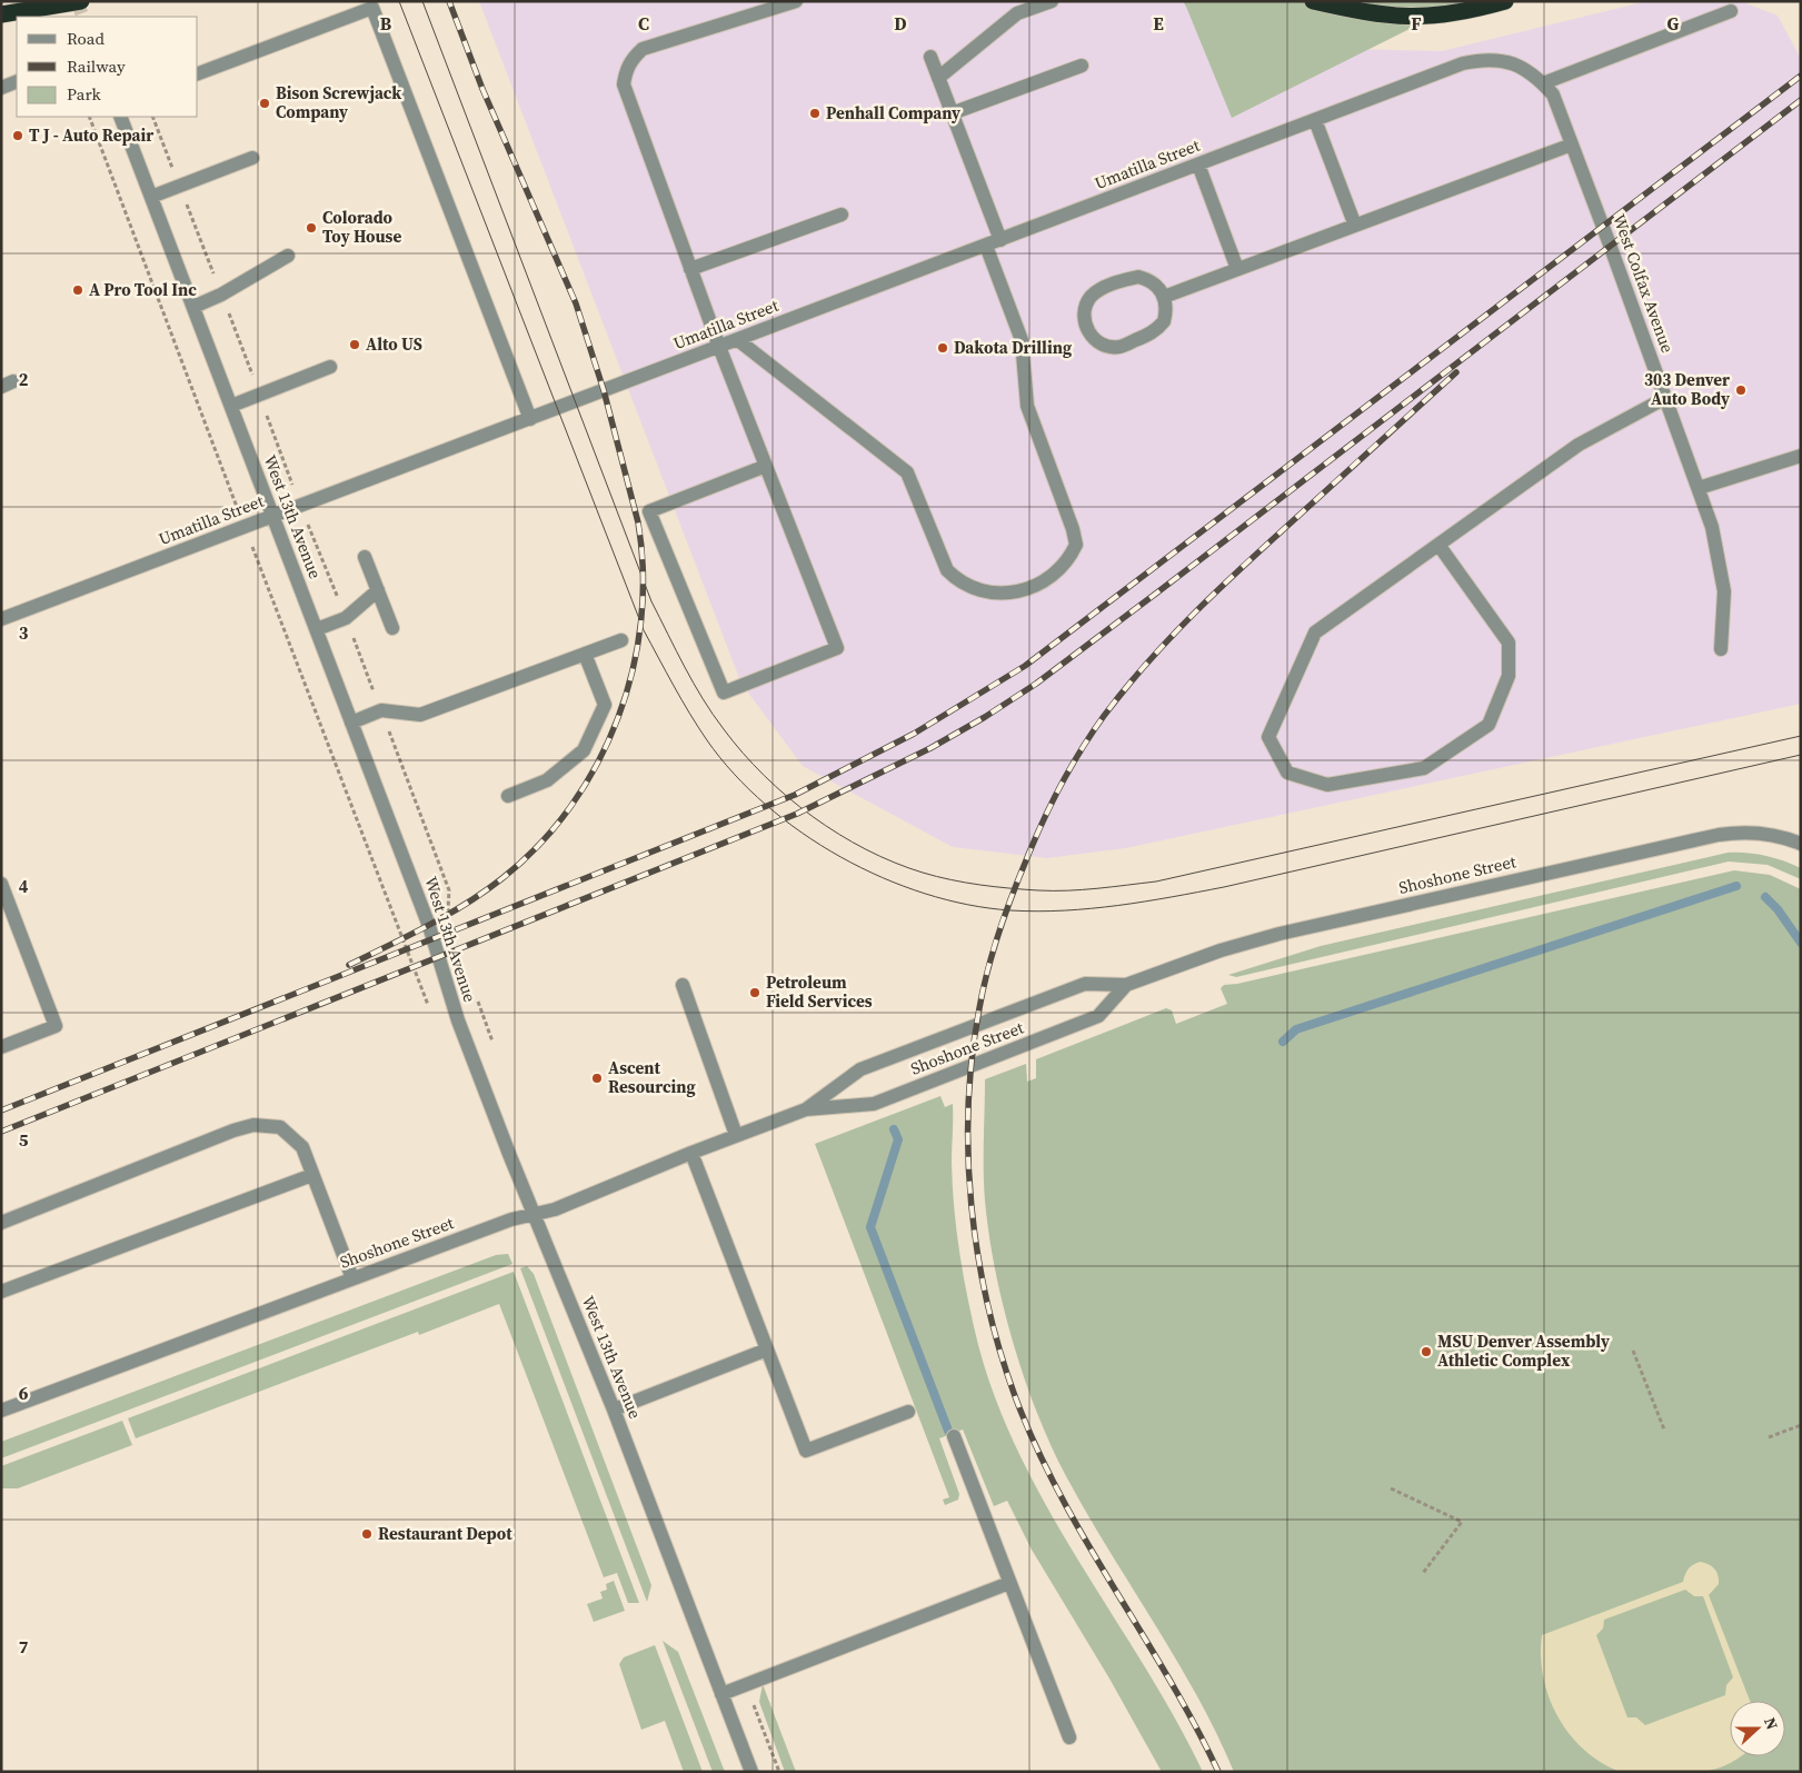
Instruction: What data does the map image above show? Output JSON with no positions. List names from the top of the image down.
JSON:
{
  "streets": {
    "street": [
      "Umatilla Street",
      "West Colfax Avenue",
      "West 13th Avenue",
      "Shoshone Street"
    ]
  },
  "crossings": [
    ["Umatilla Street", "West Colfax Avenue"],
    ["Umatilla Street", "West 13th Avenue"],
    ["West 13th Avenue", "Shoshone Street"]
  ],
  "places": [
    "Bison Screwjack Company",
    "Penhall Company",
    "T J - Auto Repair",
    "Colorado Toy House",
    "A Pro Tool Inc",
    "Alto US",
    "Dakota Drilling",
    "303 Denver Auto Body",
    "Petroleum Field Services",
    "Ascent Resourcing",
    "MSU Denver Assembly Athletic Complex",
    "Restaurant Depot"
  ],
  "legend": ["Road", "Railway", "Park"],
  "north": "right",
  "grid": {
    "columns": [
      "B",
      "C",
      "D",
      "E",
      "F",
      "G"
    ],
    "rows": [
      "2",
      "3",
      "4",
      "5",
      "6",
      "7"
    ]
  }
}
